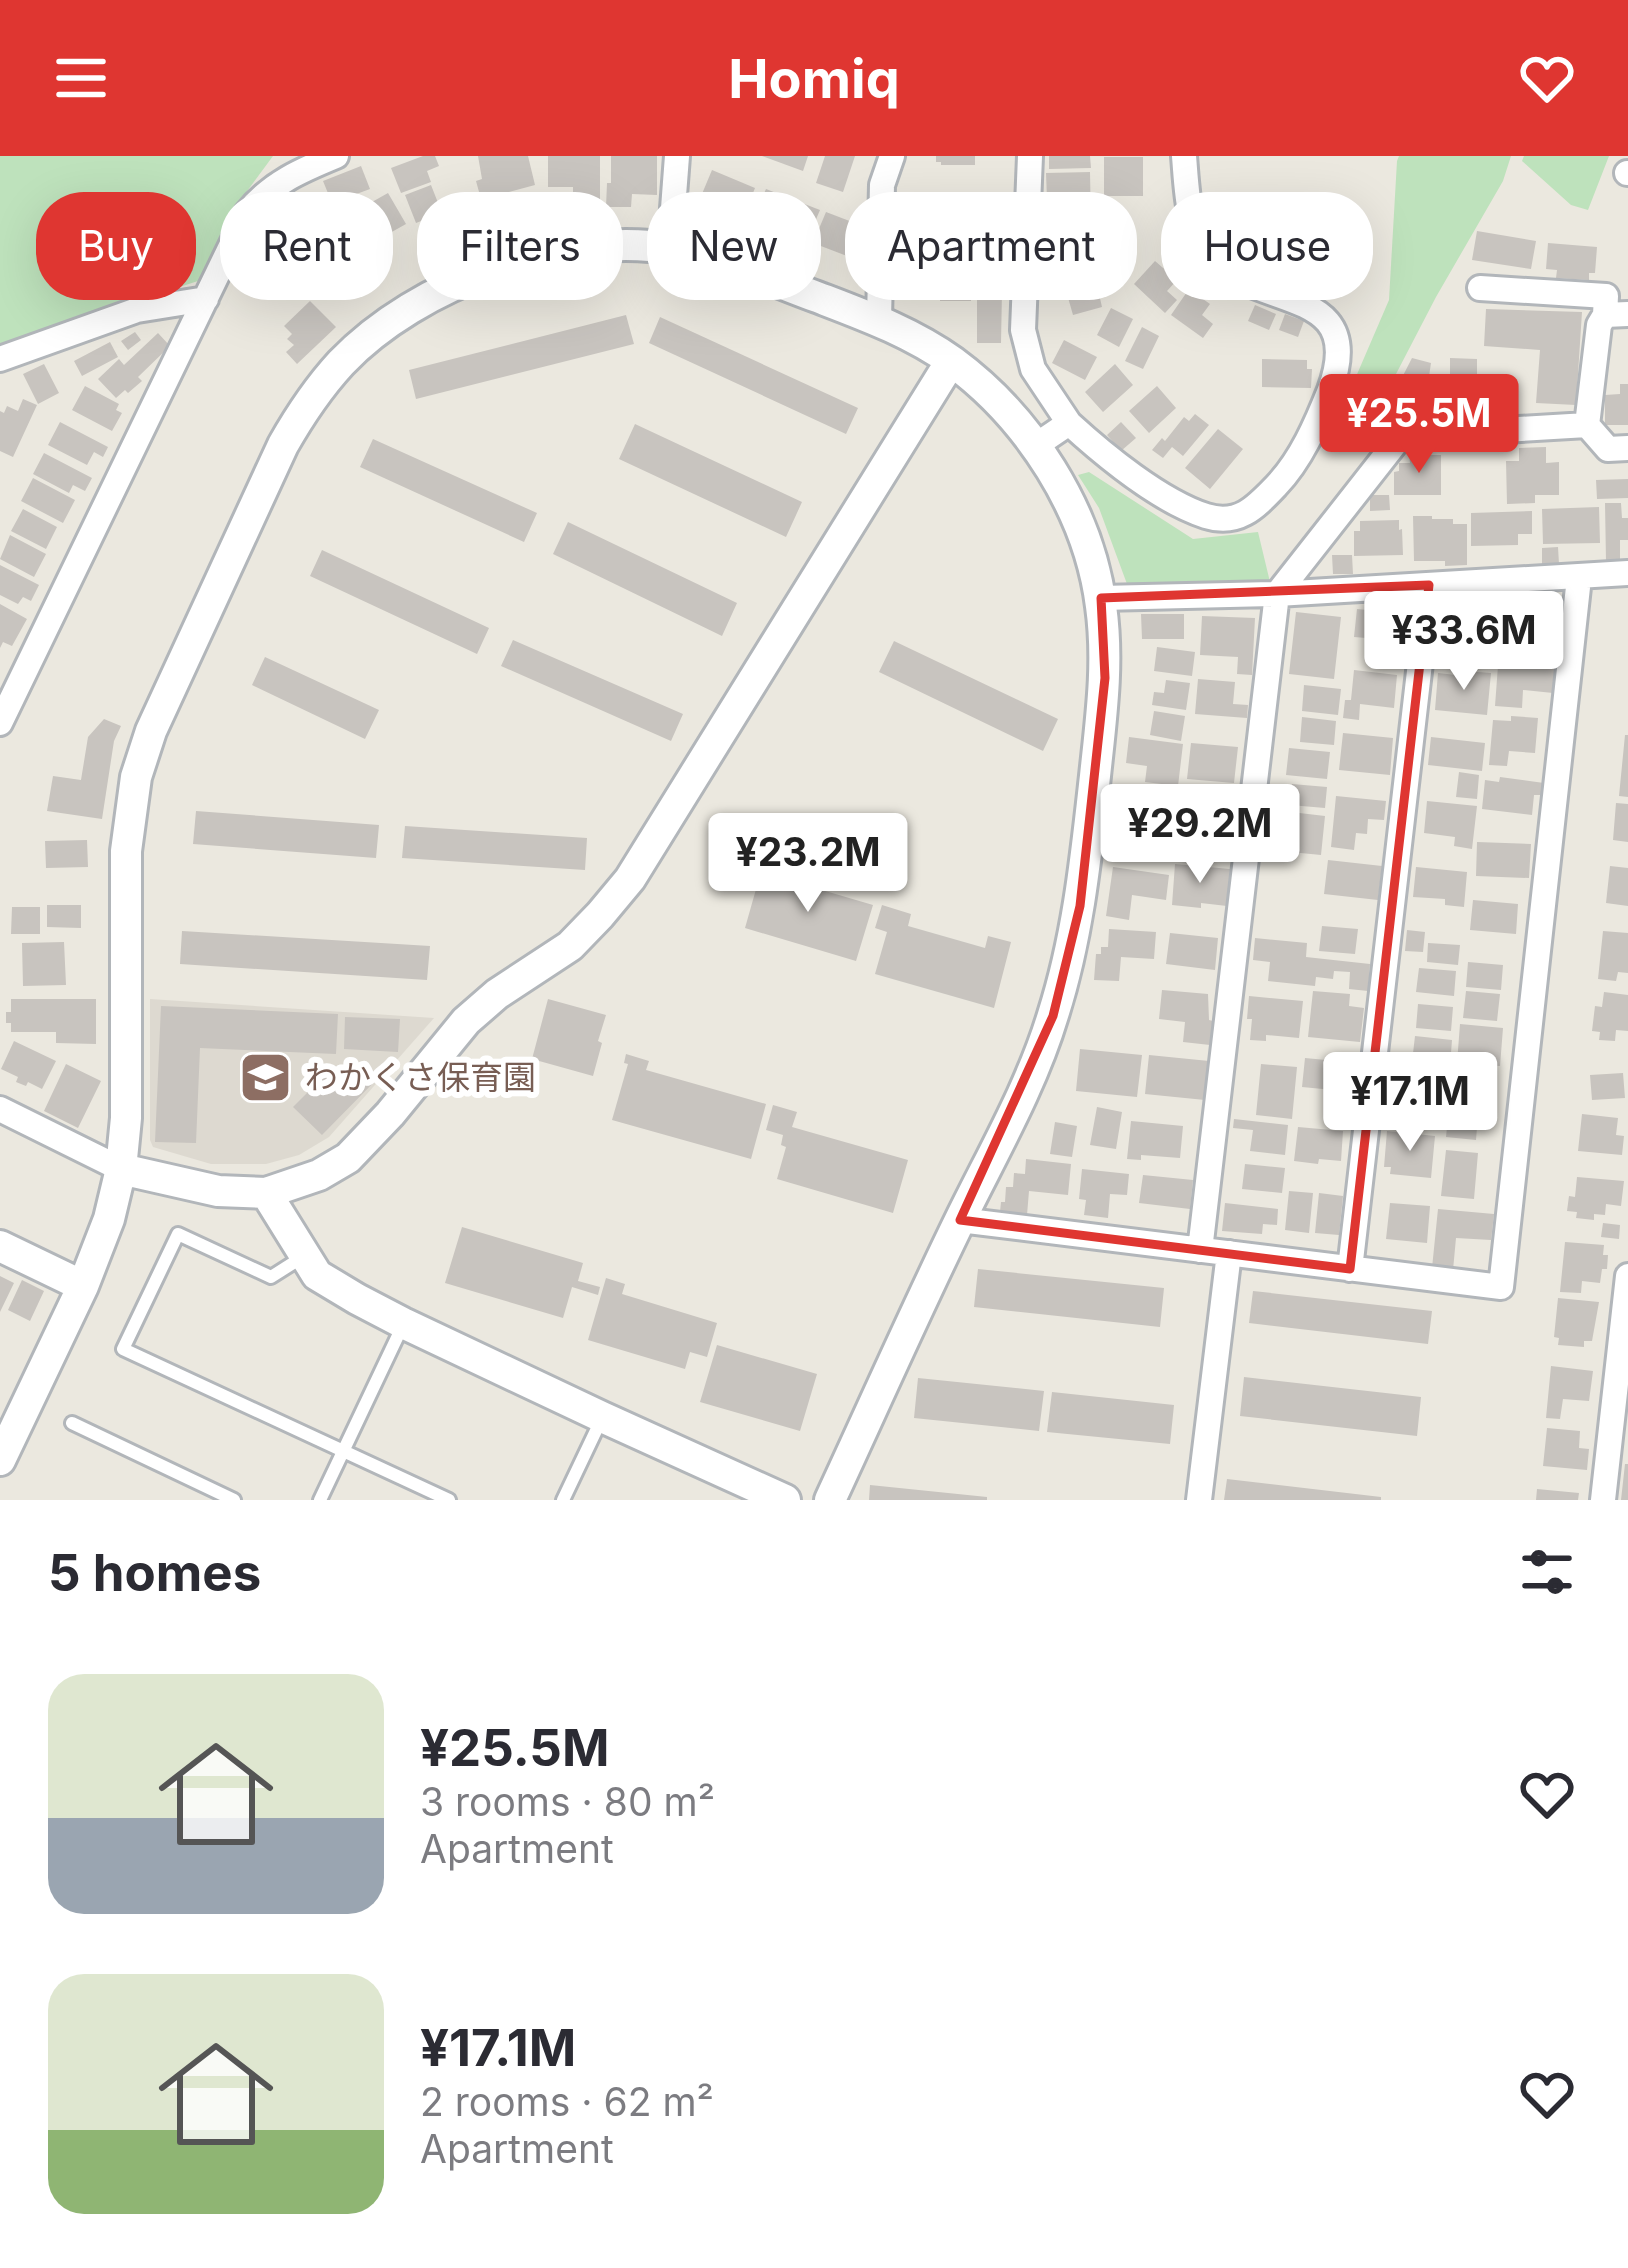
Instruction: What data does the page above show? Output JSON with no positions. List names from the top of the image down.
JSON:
{
  "places": {
    "school or university": ["わかくさ保育園"]
  },
  "page": {
    "header": "Homiq",
    "chip": [
      "Buy",
      "Rent",
      "Filters",
      "New",
      "Apartment",
      "House"
    ],
    "price": [
      "¥25.5M",
      "¥33.6M",
      "¥29.2M",
      "¥23.2M",
      "¥17.1M"
    ],
    "heading": "5 homes",
    "list": [
      {
        "name": "¥25.5M",
        "note": "3 rooms · 80 m² · Apartment"
      },
      {
        "name": "¥17.1M",
        "note": "2 rooms · 62 m² · Apartment"
      }
    ]
  }
}
